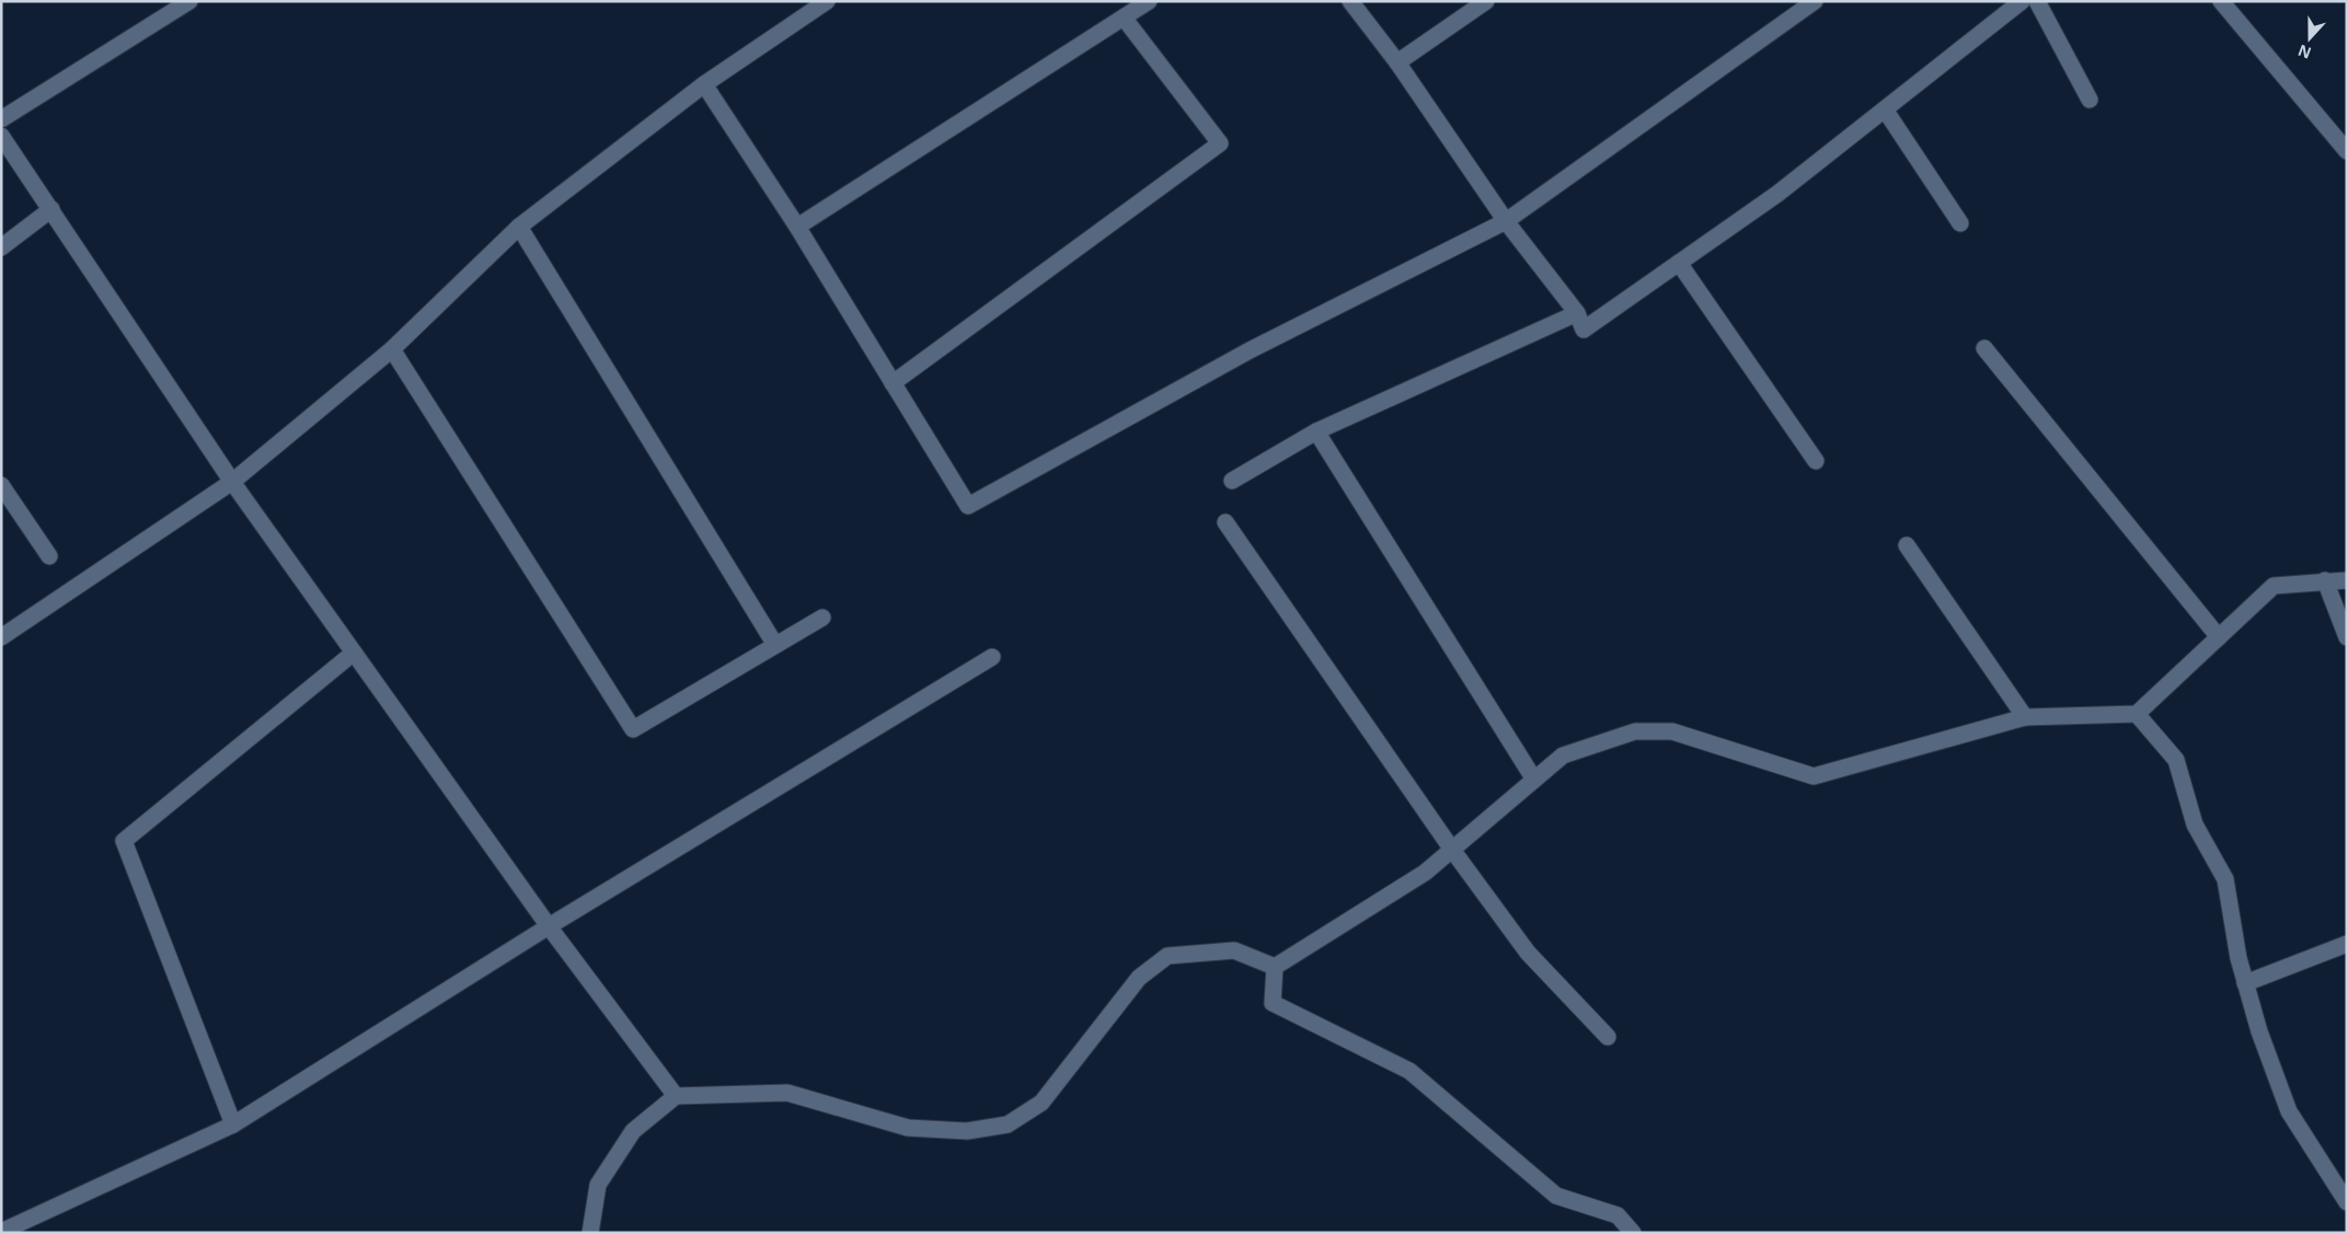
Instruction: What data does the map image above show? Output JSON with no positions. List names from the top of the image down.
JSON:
{
  "north": "bottom"
}
